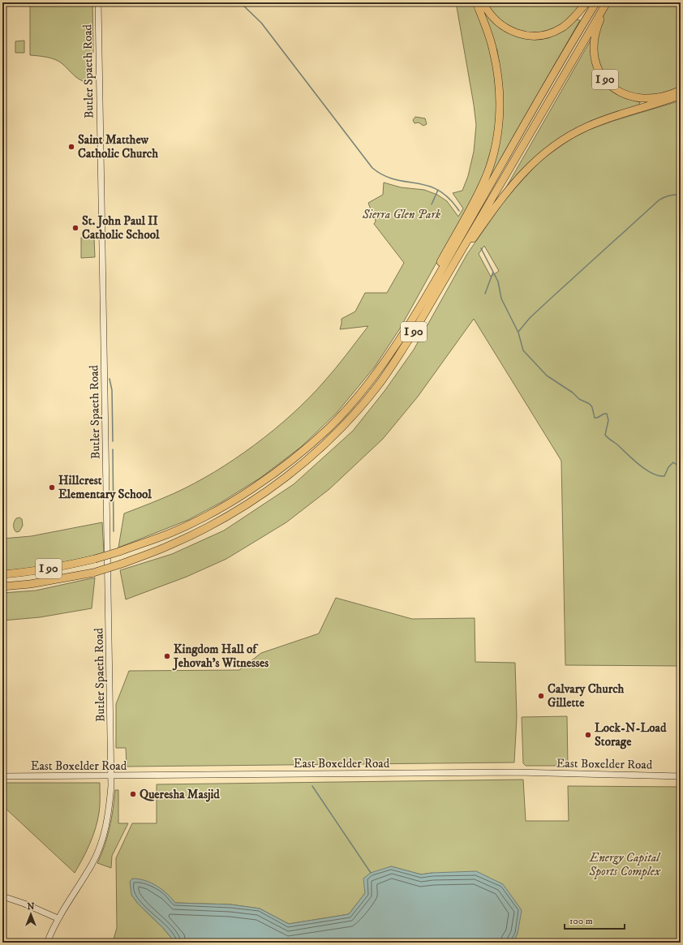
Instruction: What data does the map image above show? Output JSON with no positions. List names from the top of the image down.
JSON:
{
  "streets": {
    "highway": ["I 90"],
    "main road": ["Butler Spaeth Road", "East Boxelder Road"]
  },
  "crossings": [
    ["Butler Spaeth Road", "East Boxelder Road"]
  ],
  "parks": ["Sierra Glen Park", "Energy Capital Sports Complex"],
  "places": [
    "Saint Matthew Catholic Church",
    "St. John Paul II Catholic School",
    "Hillcrest Elementary School",
    "Kingdom Hall of Jehovah’s Witnesses",
    "Calvary Church Gillette",
    "Lock-N-Load Storage",
    "Queresha Masjid"
  ],
  "scale_bar": "100 m",
  "north": "top"
}
